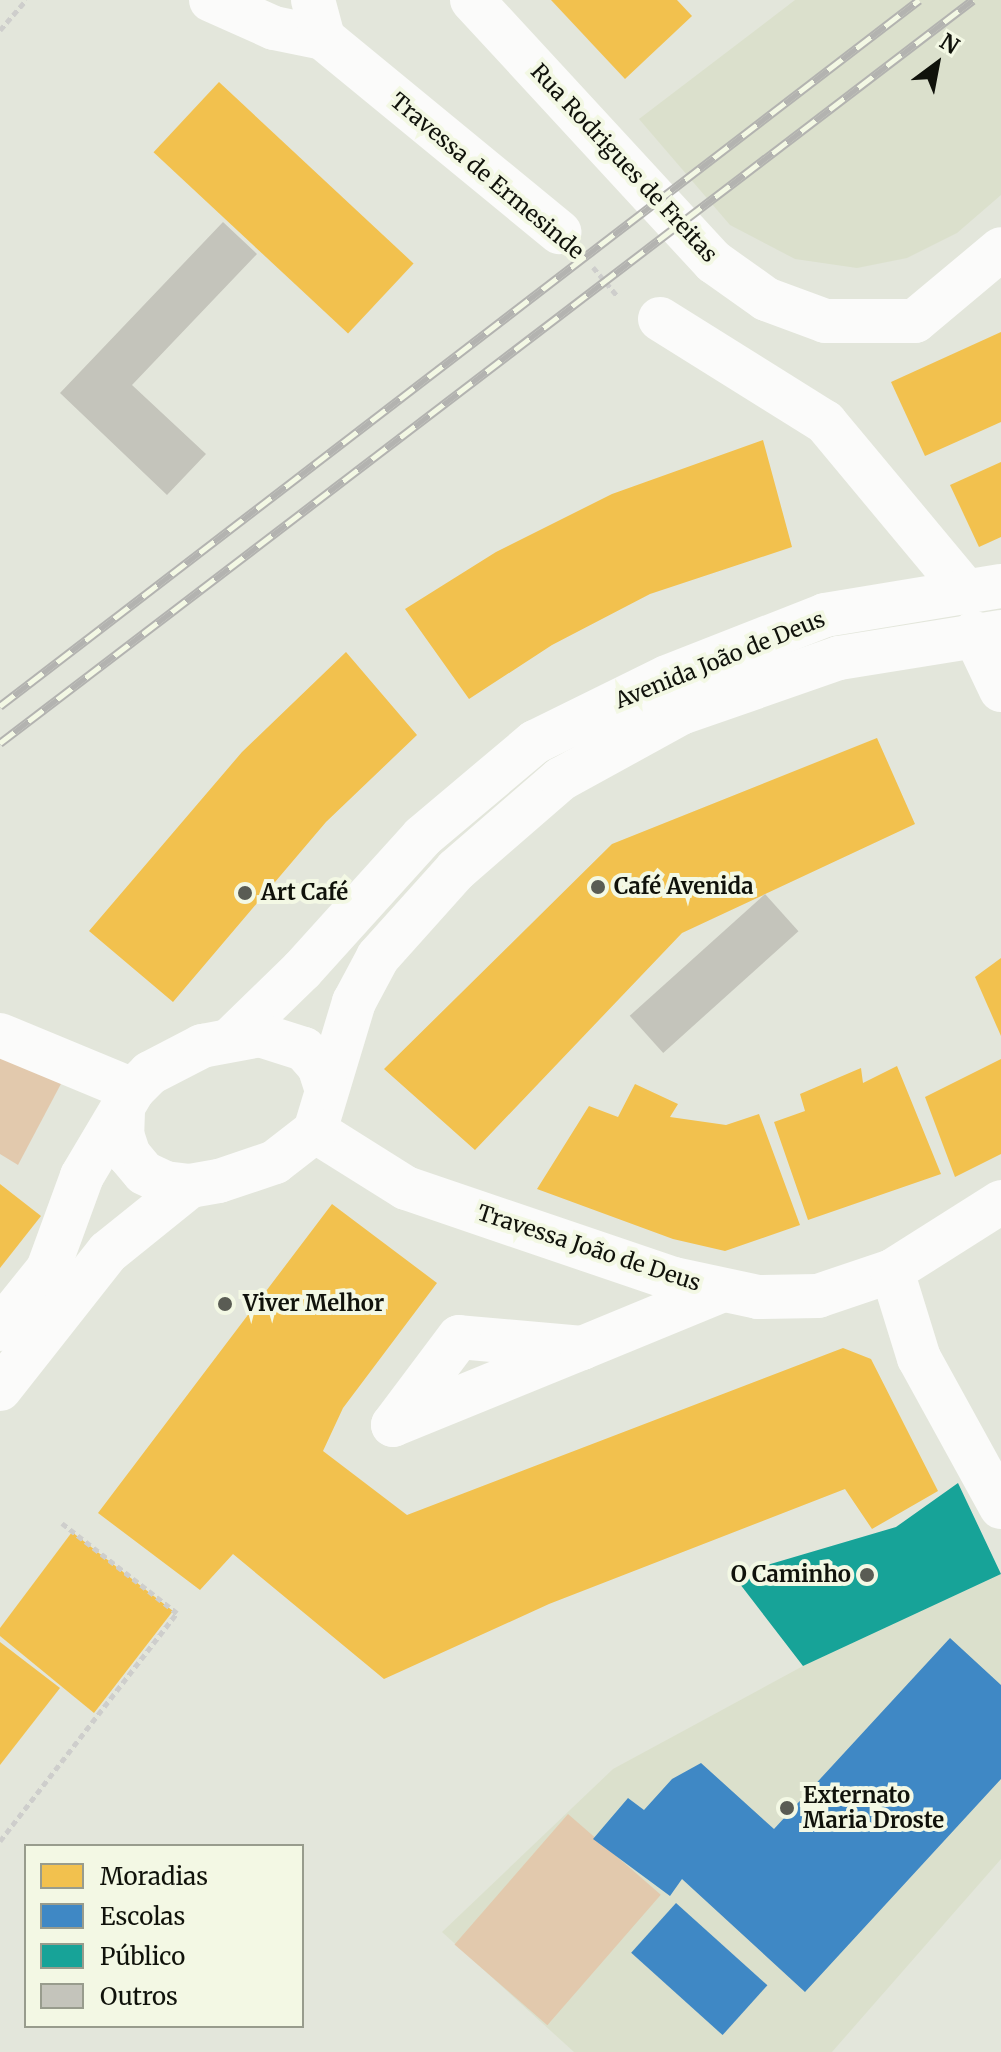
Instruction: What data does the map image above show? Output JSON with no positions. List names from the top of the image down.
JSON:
{
  "streets": {
    "main road": [
      "Rua Rodrigues de Freitas",
      "Travessa de Ermesinde",
      "Avenida João de Deus",
      "Travessa João de Deus"
    ]
  },
  "crossings": [
    ["Avenida João de Deus", "Travessa João de Deus"]
  ],
  "places": [
    "Café Avenida",
    "Art Café",
    "Viver Melhor",
    "O Caminho",
    "Externato Maria Droste"
  ],
  "legend": [
    "Moradias",
    "Escolas",
    "Público",
    "Outros"
  ],
  "north": "top right"
}
